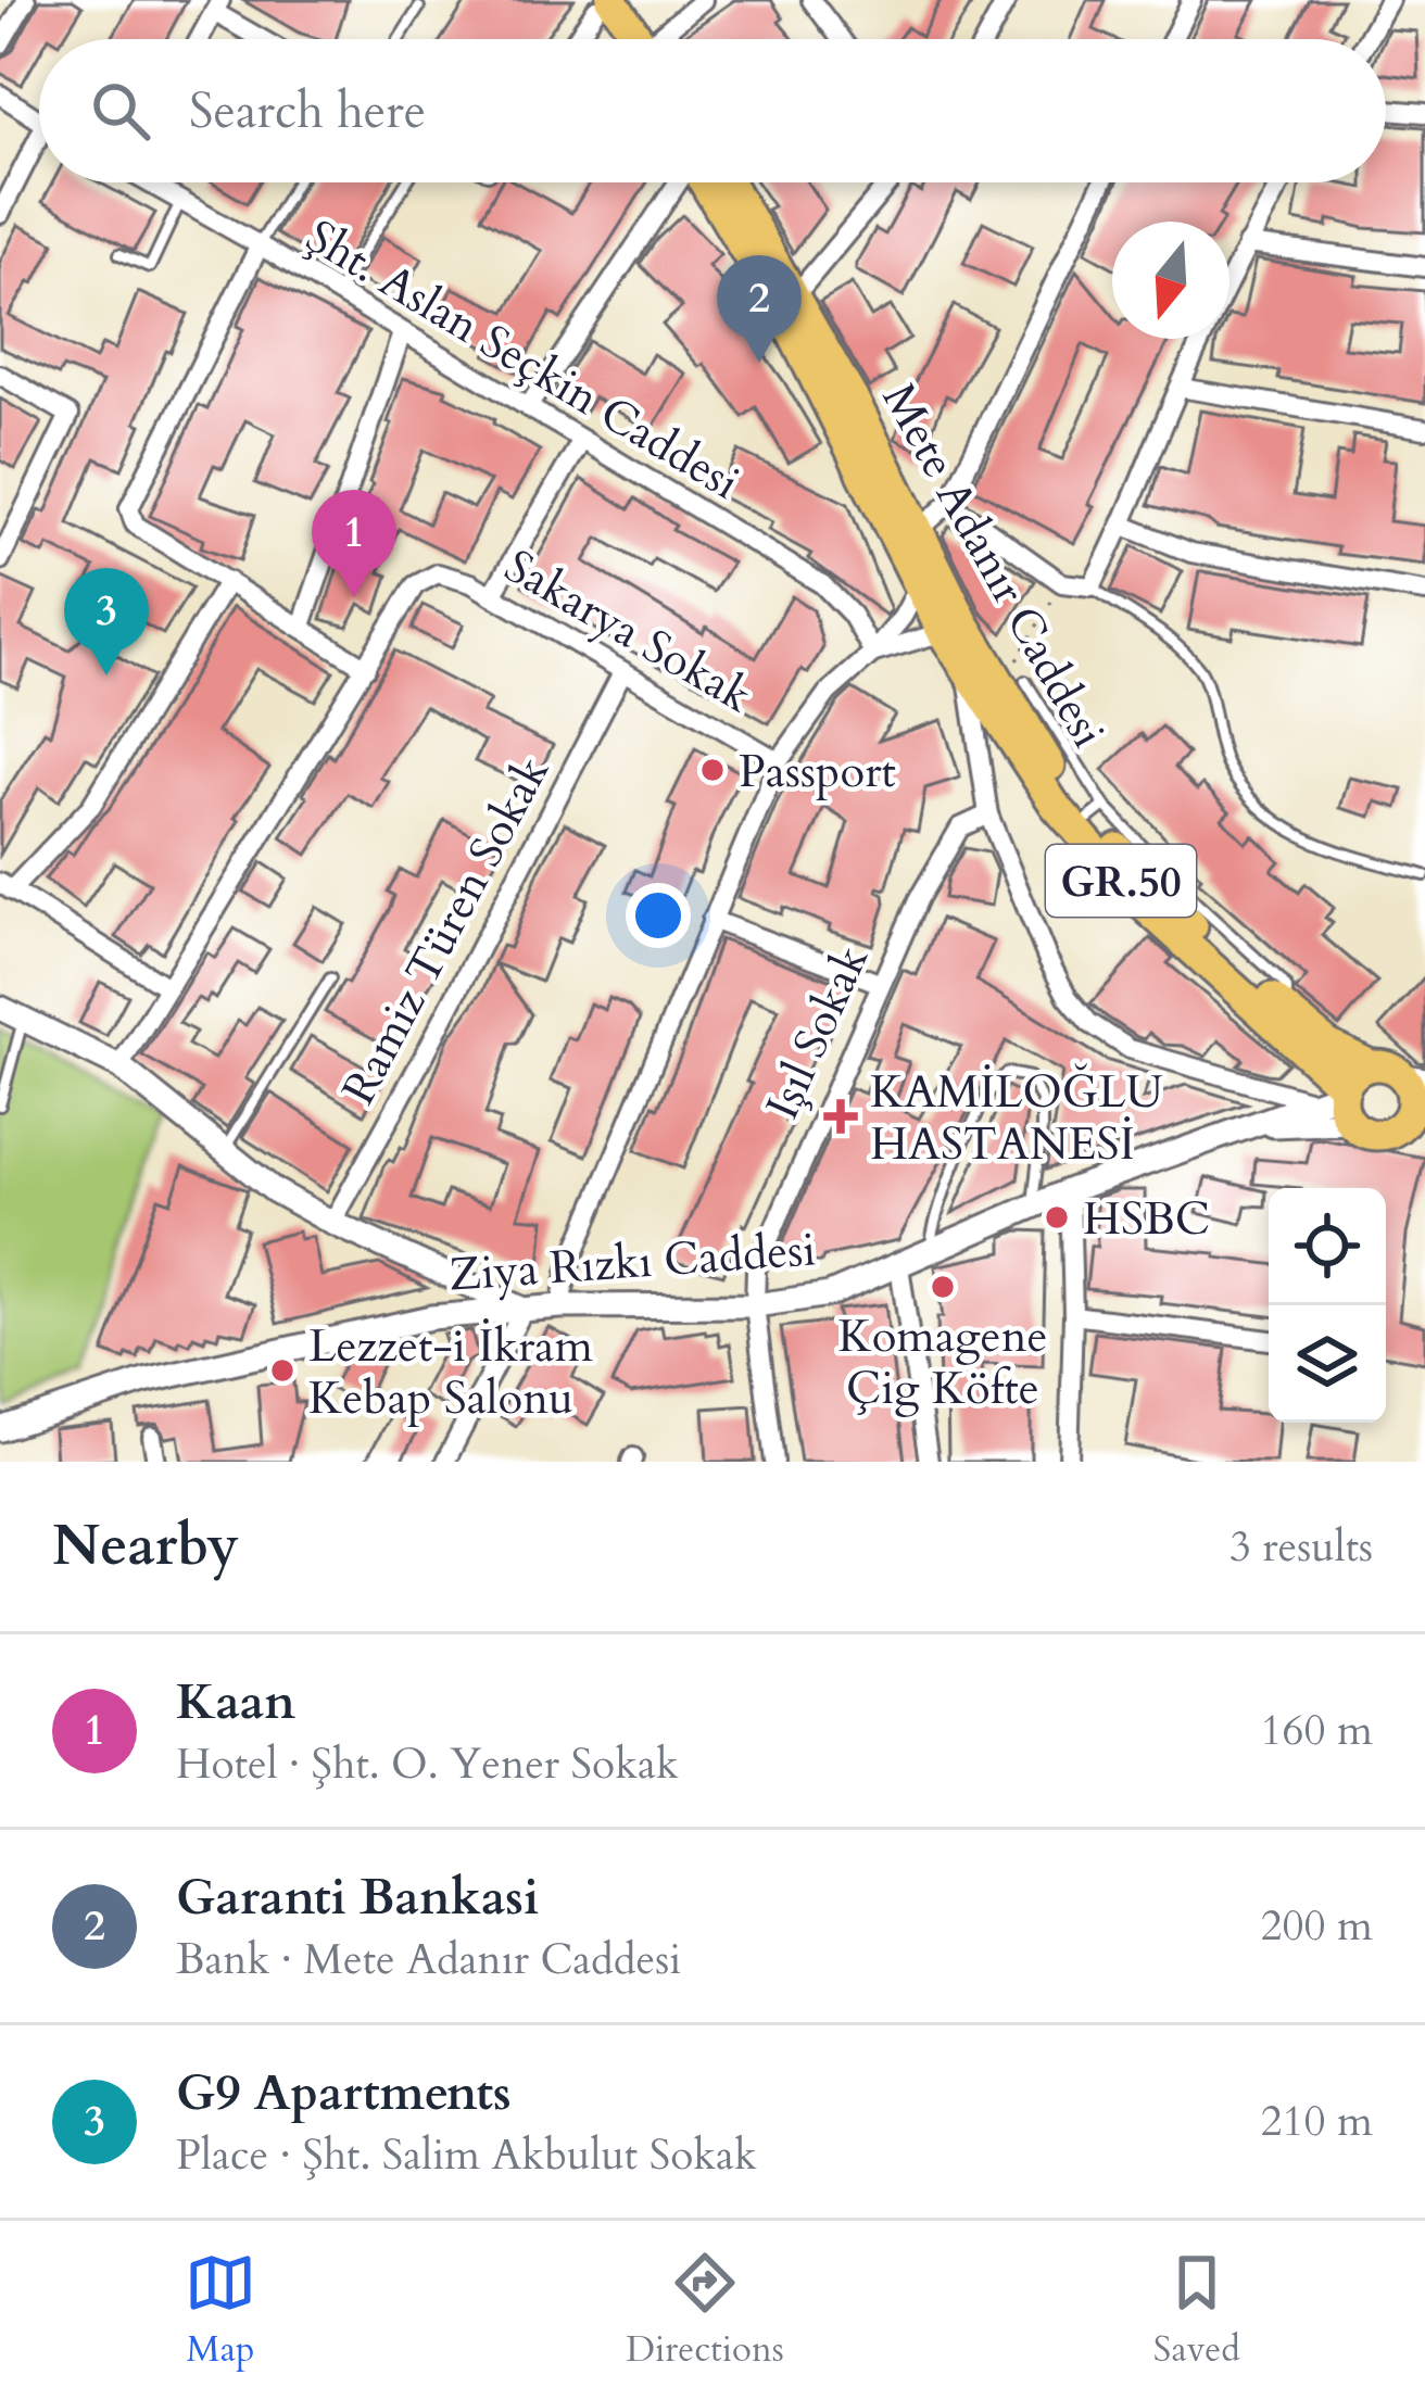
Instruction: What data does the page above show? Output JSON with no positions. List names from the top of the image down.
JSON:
{
  "streets": {
    "main road": ["Mete Adanır Caddesi", "GR.50"],
    "street": [
      "Şht. Aslan Seçkin Caddesi",
      "Sakarya Sokak",
      "Ramiz Türen Sokak",
      "Işıl Sokak",
      "Ziya Rızkı Caddesi"
    ]
  },
  "crossings": [
    ["Mete Adanır Caddesi", "GR.50"],
    ["Mete Adanır Caddesi", "Ziya Rızkı Caddesi"],
    ["Sakarya Sokak", "Ramiz Türen Sokak"],
    ["GR.50", "Ziya Rızkı Caddesi"],
    ["Işıl Sokak", "Ziya Rızkı Caddesi"]
  ],
  "places": {
    "other": [
      "Passport",
      "HSBC",
      "Komagene Çig Köfte",
      "Lezzet-i̇ İkram Kebap Salonu"
    ],
    "health": ["KAMİLOĞLU HASTANESİ"]
  },
  "north": "bottom",
  "page": {
    "search": "Search here",
    "pins": ["2", "1", "3"],
    "heading": ["Nearby", "3 results"],
    "list": [
      {
        "mark": "1",
        "name": "Kaan",
        "note": "Hotel · Şht. O. Yener Sokak",
        "value": "160 m"
      },
      {
        "mark": "2",
        "name": "Garanti Bankasi",
        "note": "Bank · Mete Adanır Caddesi",
        "value": "200 m"
      },
      {
        "mark": "3",
        "name": "G9 Apartments",
        "note": "Place · Şht. Salim Akbulut Sokak",
        "value": "210 m"
      }
    ],
    "nav": ["Map", "Directions", "Saved"]
  }
}
